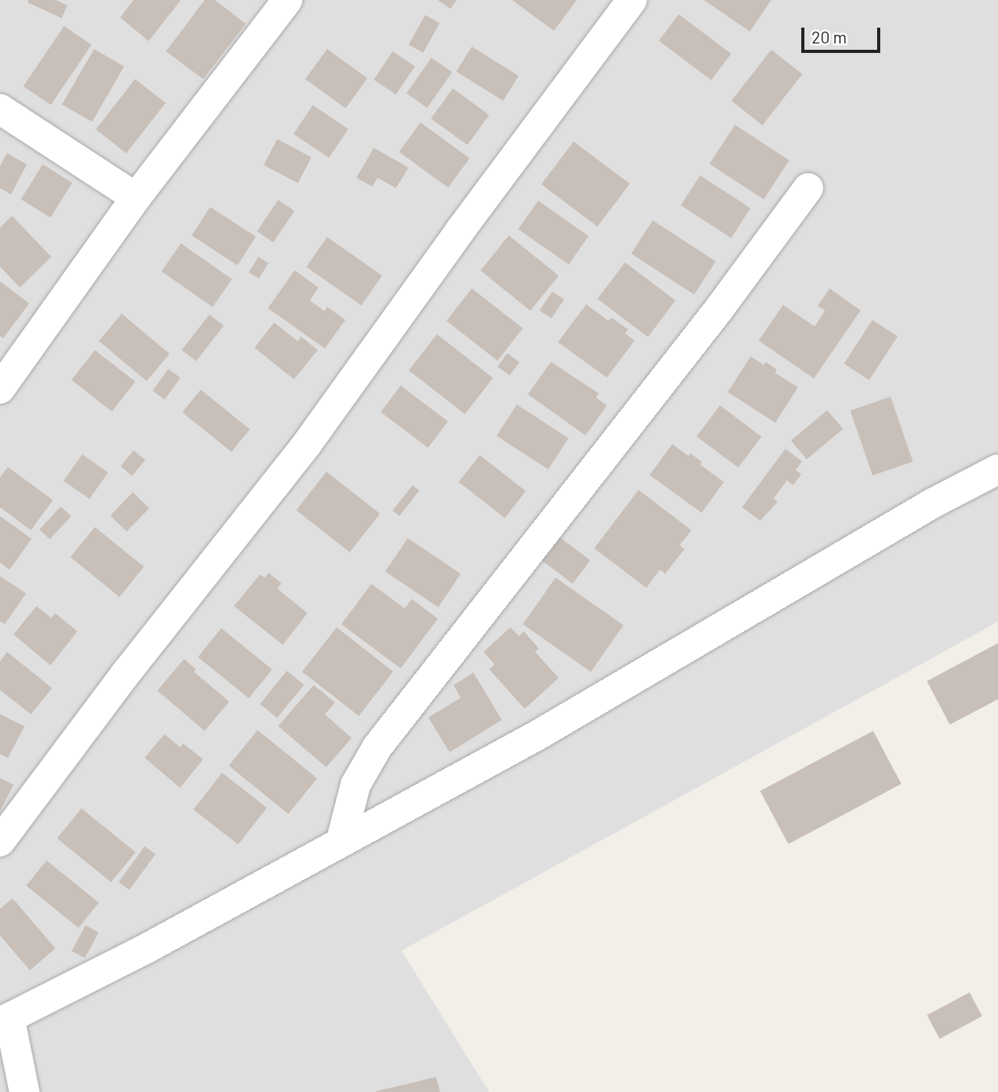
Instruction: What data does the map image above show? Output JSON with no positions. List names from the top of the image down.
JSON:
{
  "scale_bar": "20 m"
}
